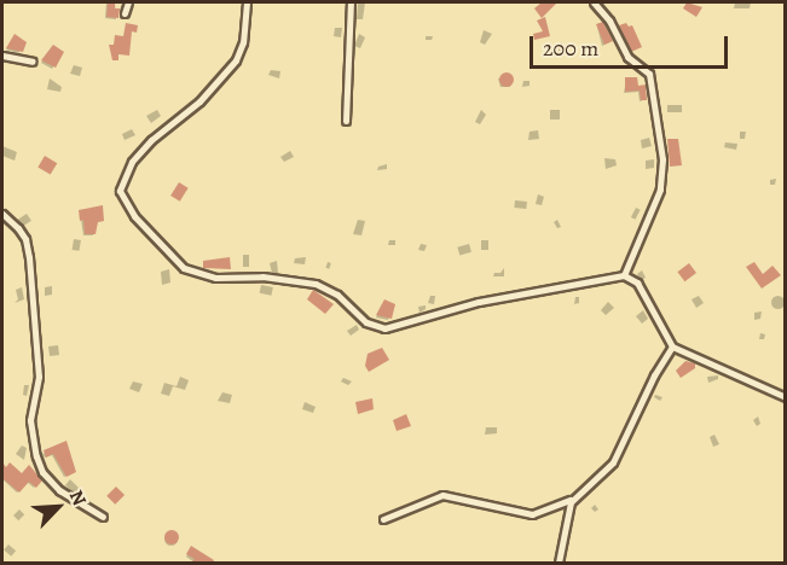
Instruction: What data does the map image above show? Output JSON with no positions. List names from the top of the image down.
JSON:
{
  "scale_bar": "200 m",
  "north": "top right"
}
